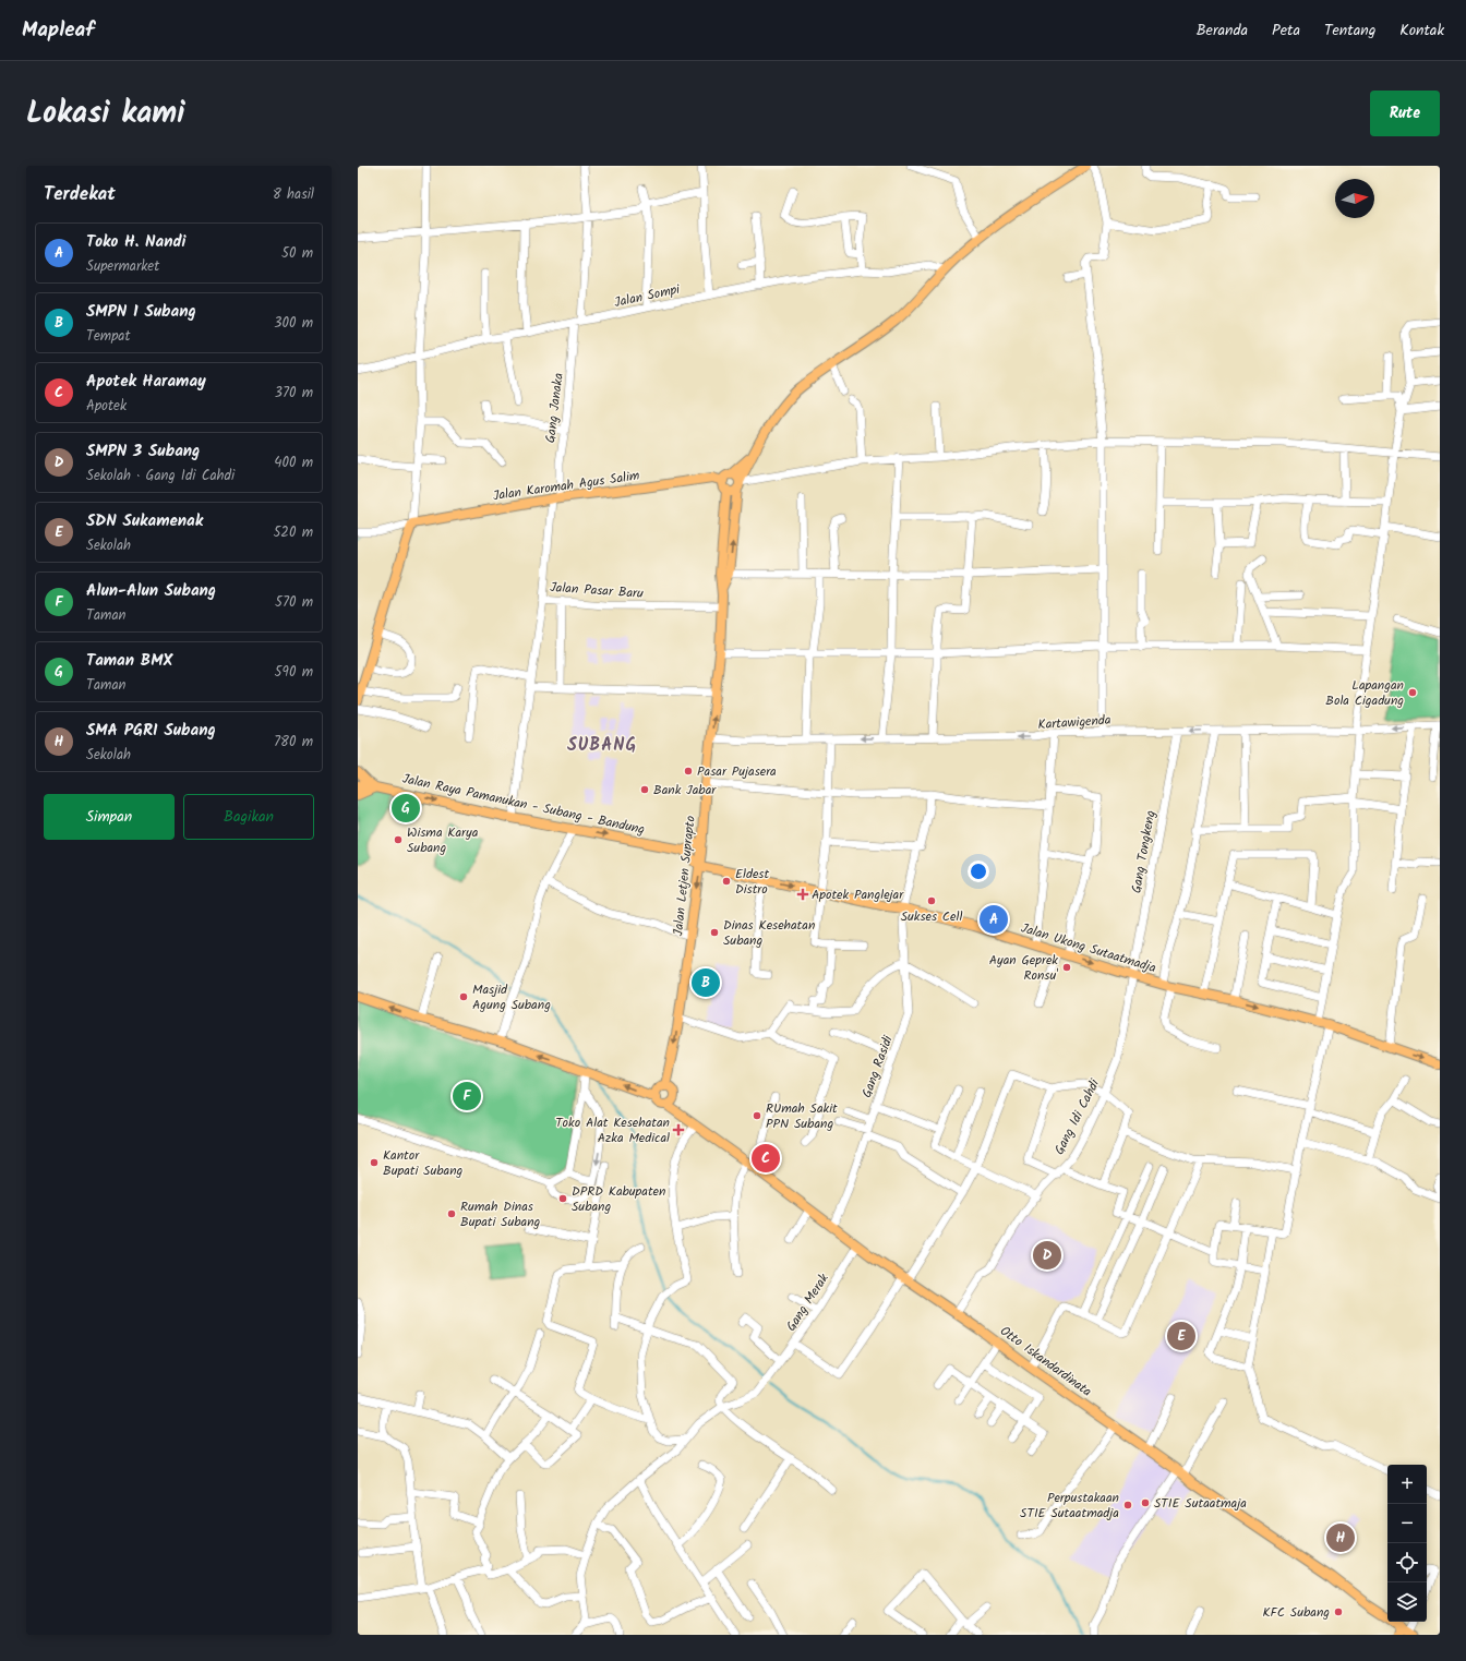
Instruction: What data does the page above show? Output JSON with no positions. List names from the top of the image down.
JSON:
{
  "streets": {
    "main road": [
      "Jalan Karomah Agus Salim",
      "Jalan Raya Pamanukan - Subang - Bandung",
      "Jalan Letjen Suprapto",
      "Jalan Ukong Sutaatmadja",
      "Otto Iskandardinata"
    ],
    "street": [
      "Jalan Sompi",
      "Gang Janaka",
      "Jalan Pasar Baru",
      "Kartawigenda",
      "Gang Tongkeng",
      "Gang Rasidi",
      "Gang Idi Cahdi",
      "Gang Merak"
    ]
  },
  "crossings": [
    ["Jalan Sompi", "Gang Janaka"],
    ["Jalan Sompi", "Jalan Letjen Suprapto"],
    ["Gang Janaka", "Jalan Karomah Agus Salim"],
    ["Gang Janaka", "Jalan Pasar Baru"],
    ["Jalan Karomah Agus Salim", "Jalan Pasar Baru"],
    ["Jalan Karomah Agus Salim", "Jalan Letjen Suprapto"],
    ["Jalan Pasar Baru", "Jalan Letjen Suprapto"],
    ["Kartawigenda", "Gang Tongkeng"],
    ["Kartawigenda", "Jalan Letjen Suprapto"],
    ["Gang Tongkeng", "Jalan Ukong Sutaatmadja"],
    ["Gang Tongkeng", "Gang Idi Cahdi"],
    ["Jalan Letjen Suprapto", "Jalan Ukong Sutaatmadja"],
    ["Jalan Letjen Suprapto", "Otto Iskandardinata"],
    ["Jalan Ukong Sutaatmadja", "Gang Rasidi"],
    ["Jalan Ukong Sutaatmadja", "Gang Idi Cahdi"],
    ["Gang Rasidi", "Otto Iskandardinata"],
    ["Gang Idi Cahdi", "Otto Iskandardinata"],
    ["Gang Merak", "Otto Iskandardinata"]
  ],
  "one_way": ["Jalan Raya Pamanukan - Subang - Bandung"],
  "districts": ["SUBANG"],
  "places": {
    "other": [
      "Lapangan Bola Cigadung",
      "Pasar Pujasera",
      "Bank Jabar",
      "Wisma Karya Subang",
      "Eldest Distro",
      "Sukses Cell",
      "Dinas Kesehatan Subang",
      "Ayan Geprek Ronsu'",
      "Masjid Agung Subang",
      "RUmah Sakit PPN Subang",
      "Kantor Bupati Subang",
      "DPRD Kabupaten Subang",
      "Rumah Dinas Bupati Subang",
      "STIE Sutaatmaja",
      "Perpustakaan STIE Sutaatmadja",
      "KFC Subang"
    ],
    "health": ["Apotek Panglejar", "Toko Alat Kesehatan Azka Medical"]
  },
  "north": "right",
  "page": {
    "header": "Mapleaf",
    "nav": [
      "Beranda",
      "Peta",
      "Tentang",
      "Kontak"
    ],
    "title": "Lokasi kami",
    "buttons": [
      "Rute",
      ["Simpan", "Bagikan"]
    ],
    "heading": ["Terdekat", "8 hasil"],
    "list": [
      {
        "mark": "A",
        "name": "Toko H. Nandi",
        "note": "Supermarket",
        "value": "50 m"
      },
      {
        "mark": "B",
        "name": "SMPN 1 Subang",
        "note": "Tempat",
        "value": "300 m"
      },
      {
        "mark": "C",
        "name": "Apotek Haramay",
        "note": "Apotek",
        "value": "370 m"
      },
      {
        "mark": "D",
        "name": "SMPN 3 Subang",
        "note": "Sekolah · Gang Idi Cahdi",
        "value": "400 m"
      },
      {
        "mark": "E",
        "name": "SDN Sukamenak",
        "note": "Sekolah",
        "value": "520 m"
      },
      {
        "mark": "F",
        "name": "Alun-Alun Subang",
        "note": "Taman",
        "value": "570 m"
      },
      {
        "mark": "G",
        "name": "Taman BMX",
        "note": "Taman",
        "value": "590 m"
      },
      {
        "mark": "H",
        "name": "SMA PGRI Subang",
        "note": "Sekolah",
        "value": "780 m"
      }
    ],
    "pins": [
      "G",
      "A",
      "B",
      "F",
      "C",
      "D",
      "E",
      "H"
    ],
    "map_buttons": ["+", "−"]
  }
}
